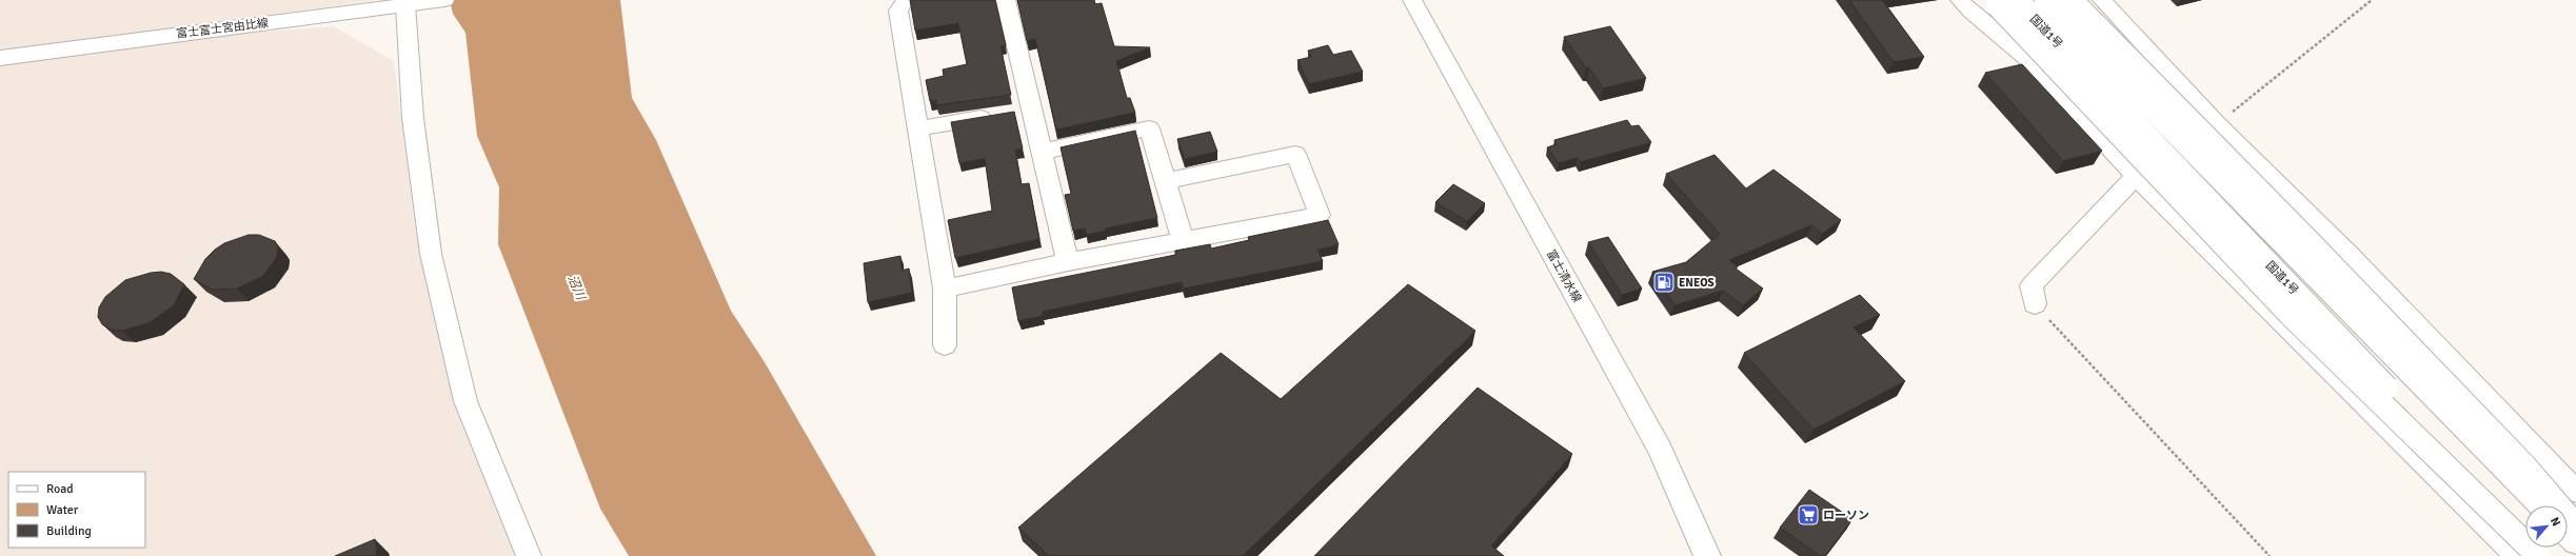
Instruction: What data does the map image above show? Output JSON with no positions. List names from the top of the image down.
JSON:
{
  "streets": {
    "main road": ["富士富士宮由比線", "国道1号", "富士清水線"]
  },
  "water": ["沼川"],
  "places": {
    "fuel station": ["ENEOS"],
    "supermarket": ["ローソン"]
  },
  "legend": ["Road", "Water", "Building"],
  "north": "top right"
}
